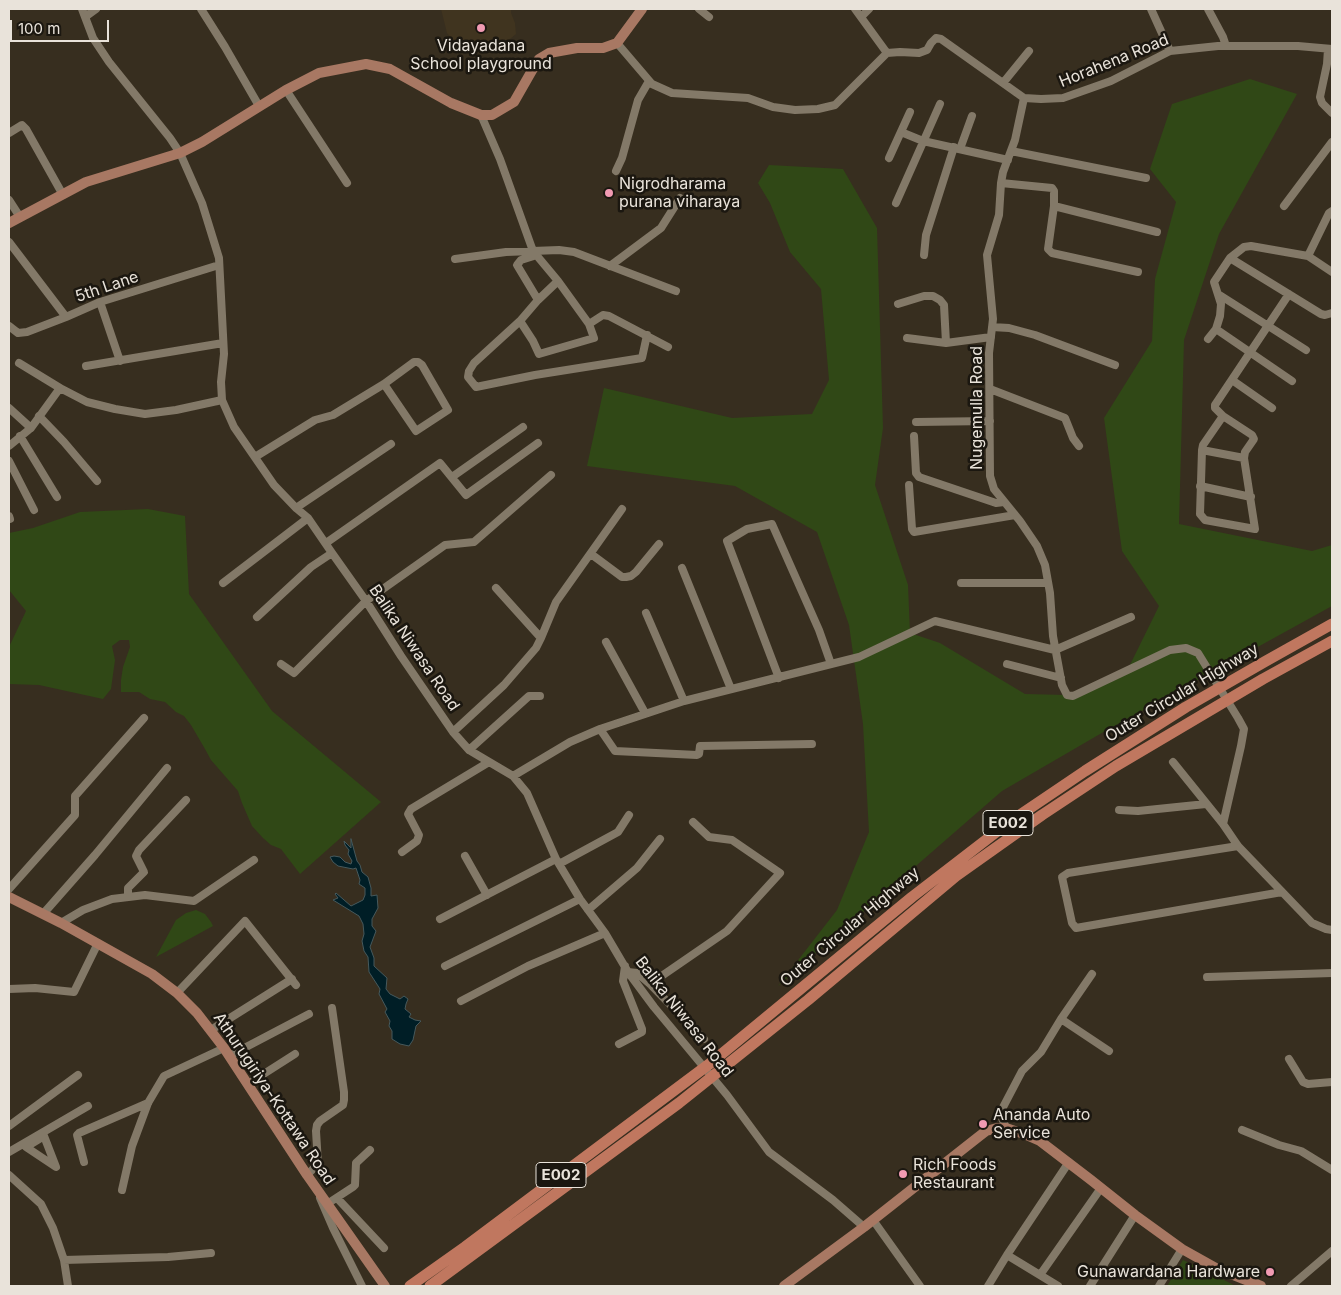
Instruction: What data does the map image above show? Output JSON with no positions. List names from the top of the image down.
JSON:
{
  "streets": {
    "highway": ["Outer Circular Highway", "E002"],
    "main road": ["Athurugiriya-Kottawa Road"],
    "street": [
      "Horahena Road",
      "5th Lane",
      "Nugemulla Road",
      "Balika Niwasa Road"
    ]
  },
  "crossings": [
    ["Horahena Road", "Nugemulla Road"],
    ["5th Lane", "Balika Niwasa Road"]
  ],
  "places": [
    "Vidayadana School playground",
    "Nigrodharama purana viharaya",
    "Ananda Auto Service",
    "Rich Foods Restaurant",
    "Gunawardana Hardware"
  ],
  "scale_bar": "100 m"
}
